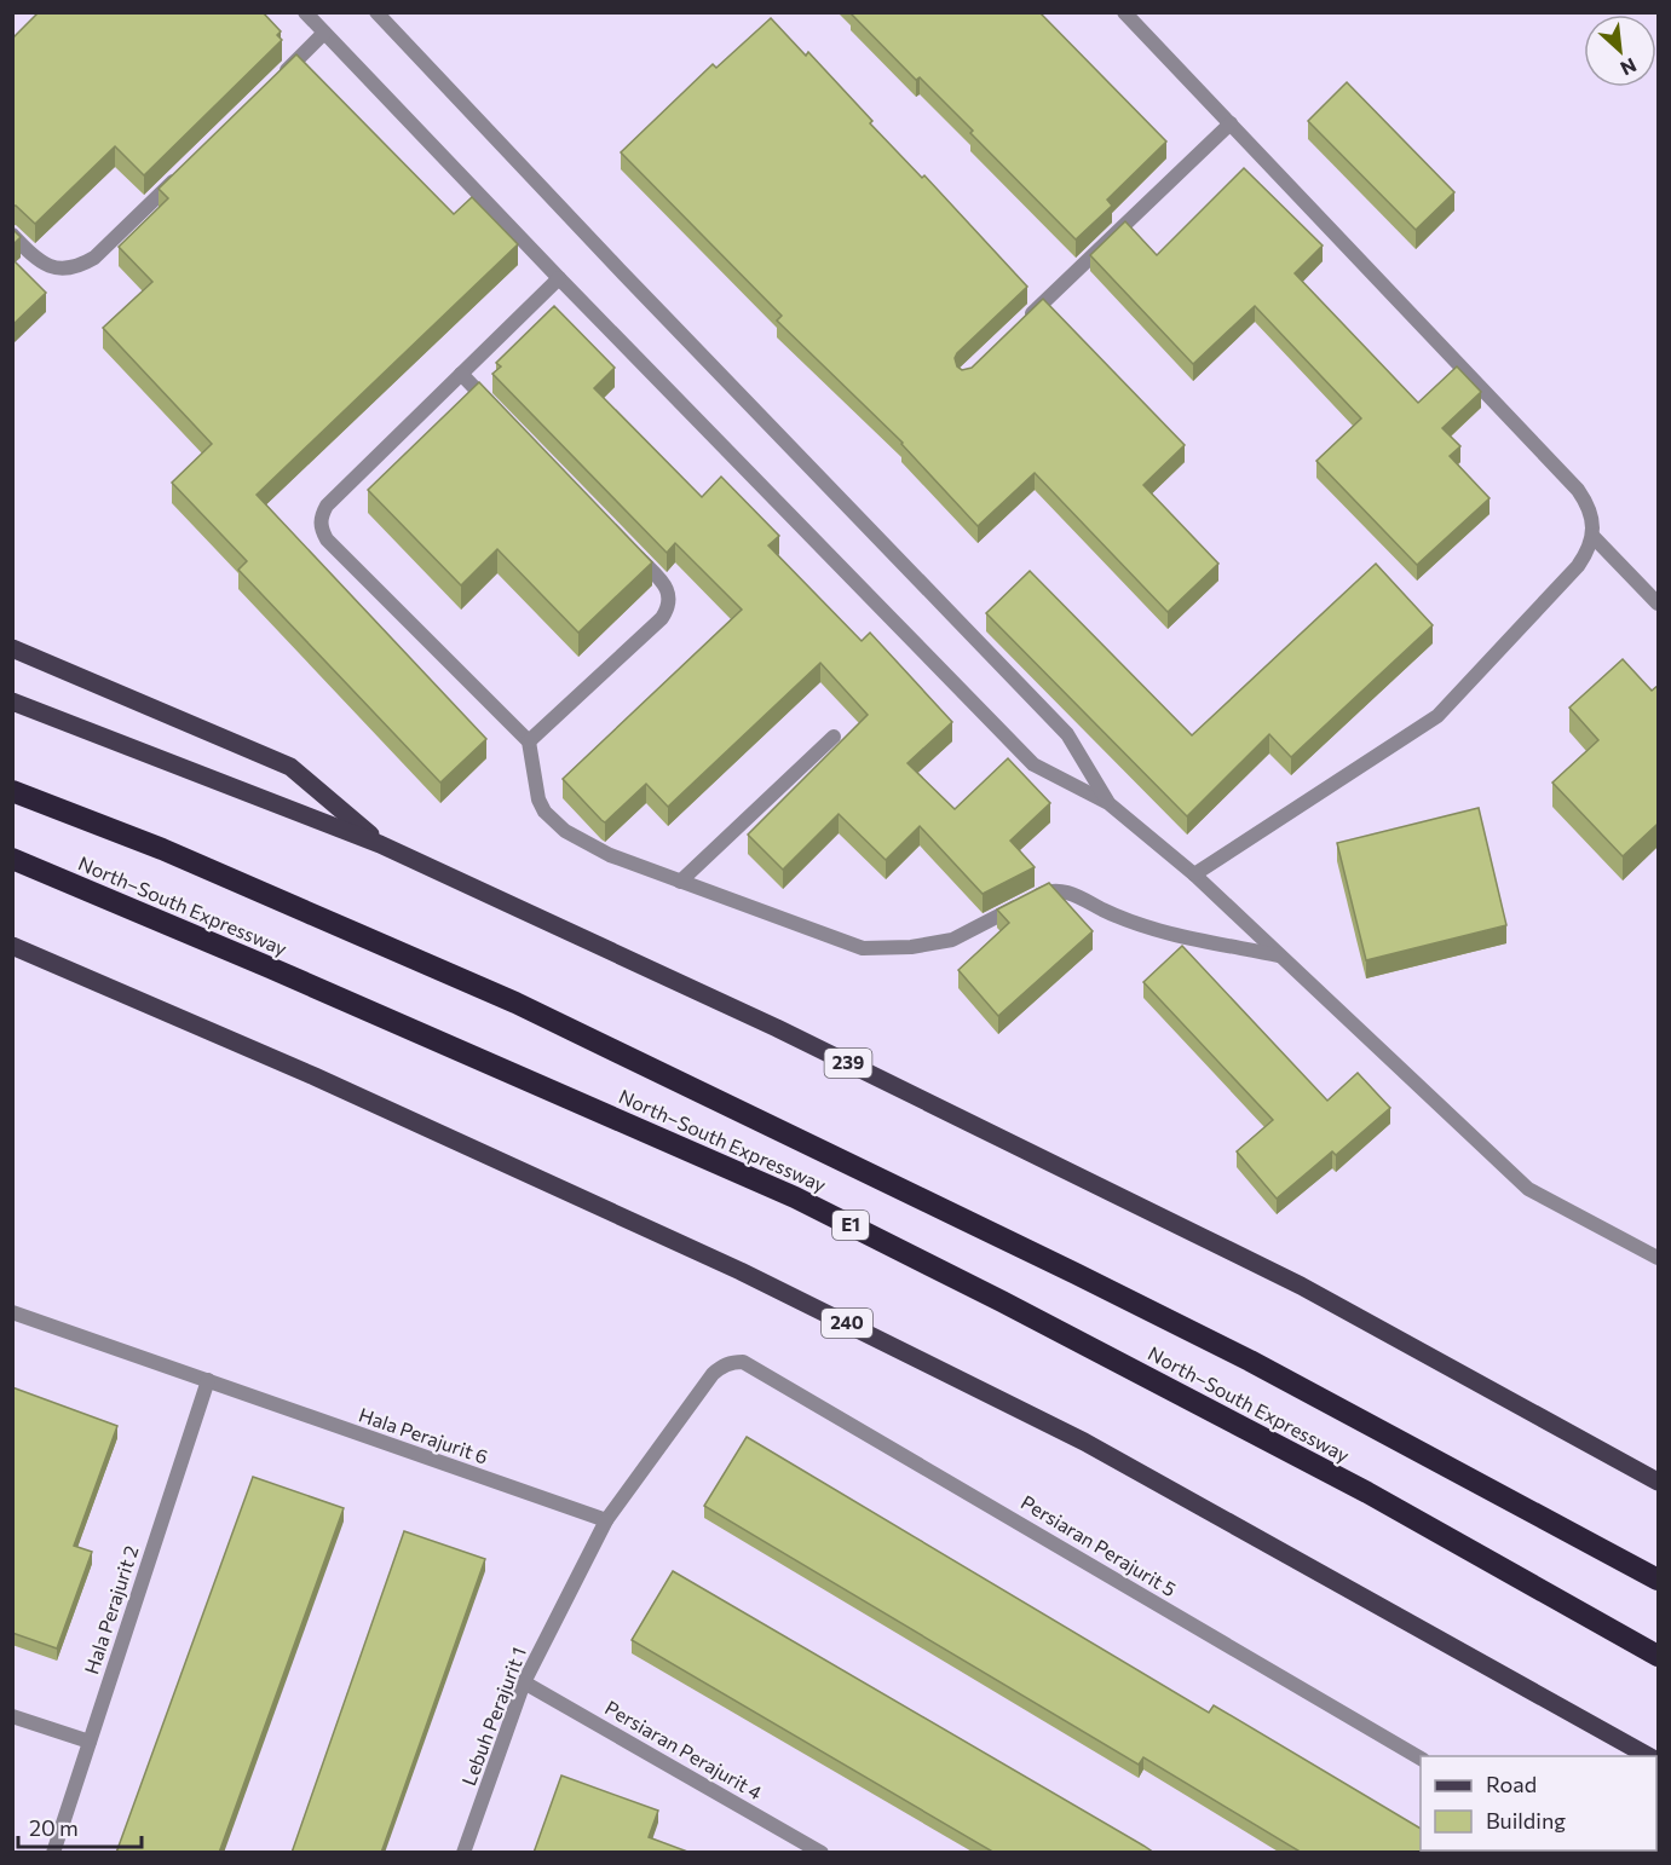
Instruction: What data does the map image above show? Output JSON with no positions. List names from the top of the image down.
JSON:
{
  "streets": {
    "highway": ["North–South Expressway", "E1"],
    "main road": ["239", "240"],
    "street": [
      "Hala Perajurit 6",
      "Persiaran Perajurit 5",
      "Hala Perajurit 2",
      "Lebuh Perajurit 1",
      "Persiaran Perajurit 4"
    ]
  },
  "crossings": [
    ["Hala Perajurit 6", "Persiaran Perajurit 5"],
    ["Hala Perajurit 6", "Hala Perajurit 2"],
    ["Hala Perajurit 6", "Lebuh Perajurit 1"],
    ["Persiaran Perajurit 5", "Lebuh Perajurit 1"],
    ["Lebuh Perajurit 1", "Persiaran Perajurit 4"]
  ],
  "legend": ["Road", "Building"],
  "scale_bar": "20 m",
  "north": "bottom right"
}
